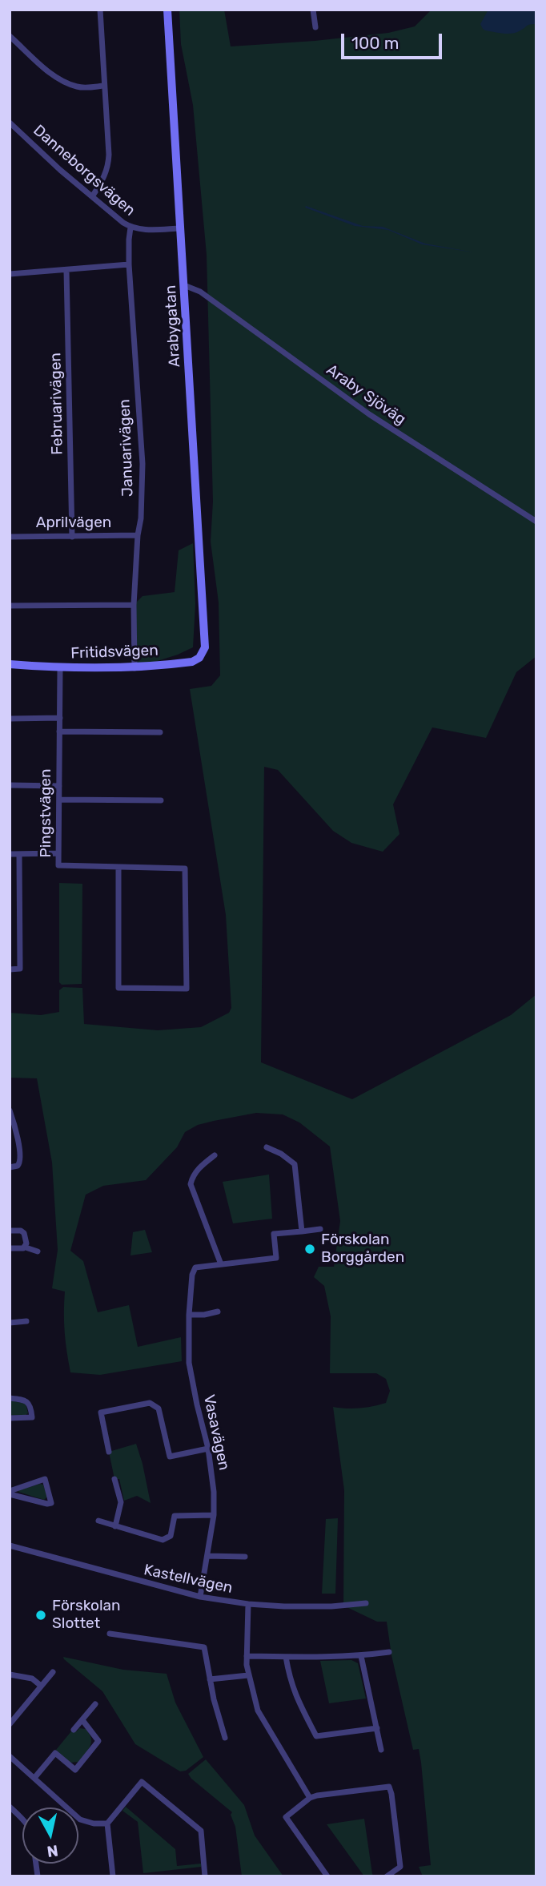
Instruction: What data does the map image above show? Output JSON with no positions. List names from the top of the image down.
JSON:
{
  "streets": {
    "street": [
      "Danneborgsvägen",
      "Arabygatan",
      "Araby Sjöväg",
      "Februarivägen",
      "Januarivägen",
      "Aprilvägen",
      "Fritidsvägen",
      "Pingstvägen",
      "Vasavägen",
      "Kastellvägen"
    ]
  },
  "crossings": [
    ["Danneborgsvägen", "Arabygatan"],
    ["Danneborgsvägen", "Januarivägen"],
    ["Arabygatan", "Araby Sjöväg"],
    ["Arabygatan", "Fritidsvägen"],
    ["Februarivägen", "Aprilvägen"],
    ["Januarivägen", "Aprilvägen"],
    ["Januarivägen", "Fritidsvägen"],
    ["Fritidsvägen", "Pingstvägen"],
    ["Vasavägen", "Kastellvägen"]
  ],
  "places": ["Förskolan Borggården", "Förskolan Slottet"],
  "scale_bar": "100 m",
  "north": "bottom"
}
